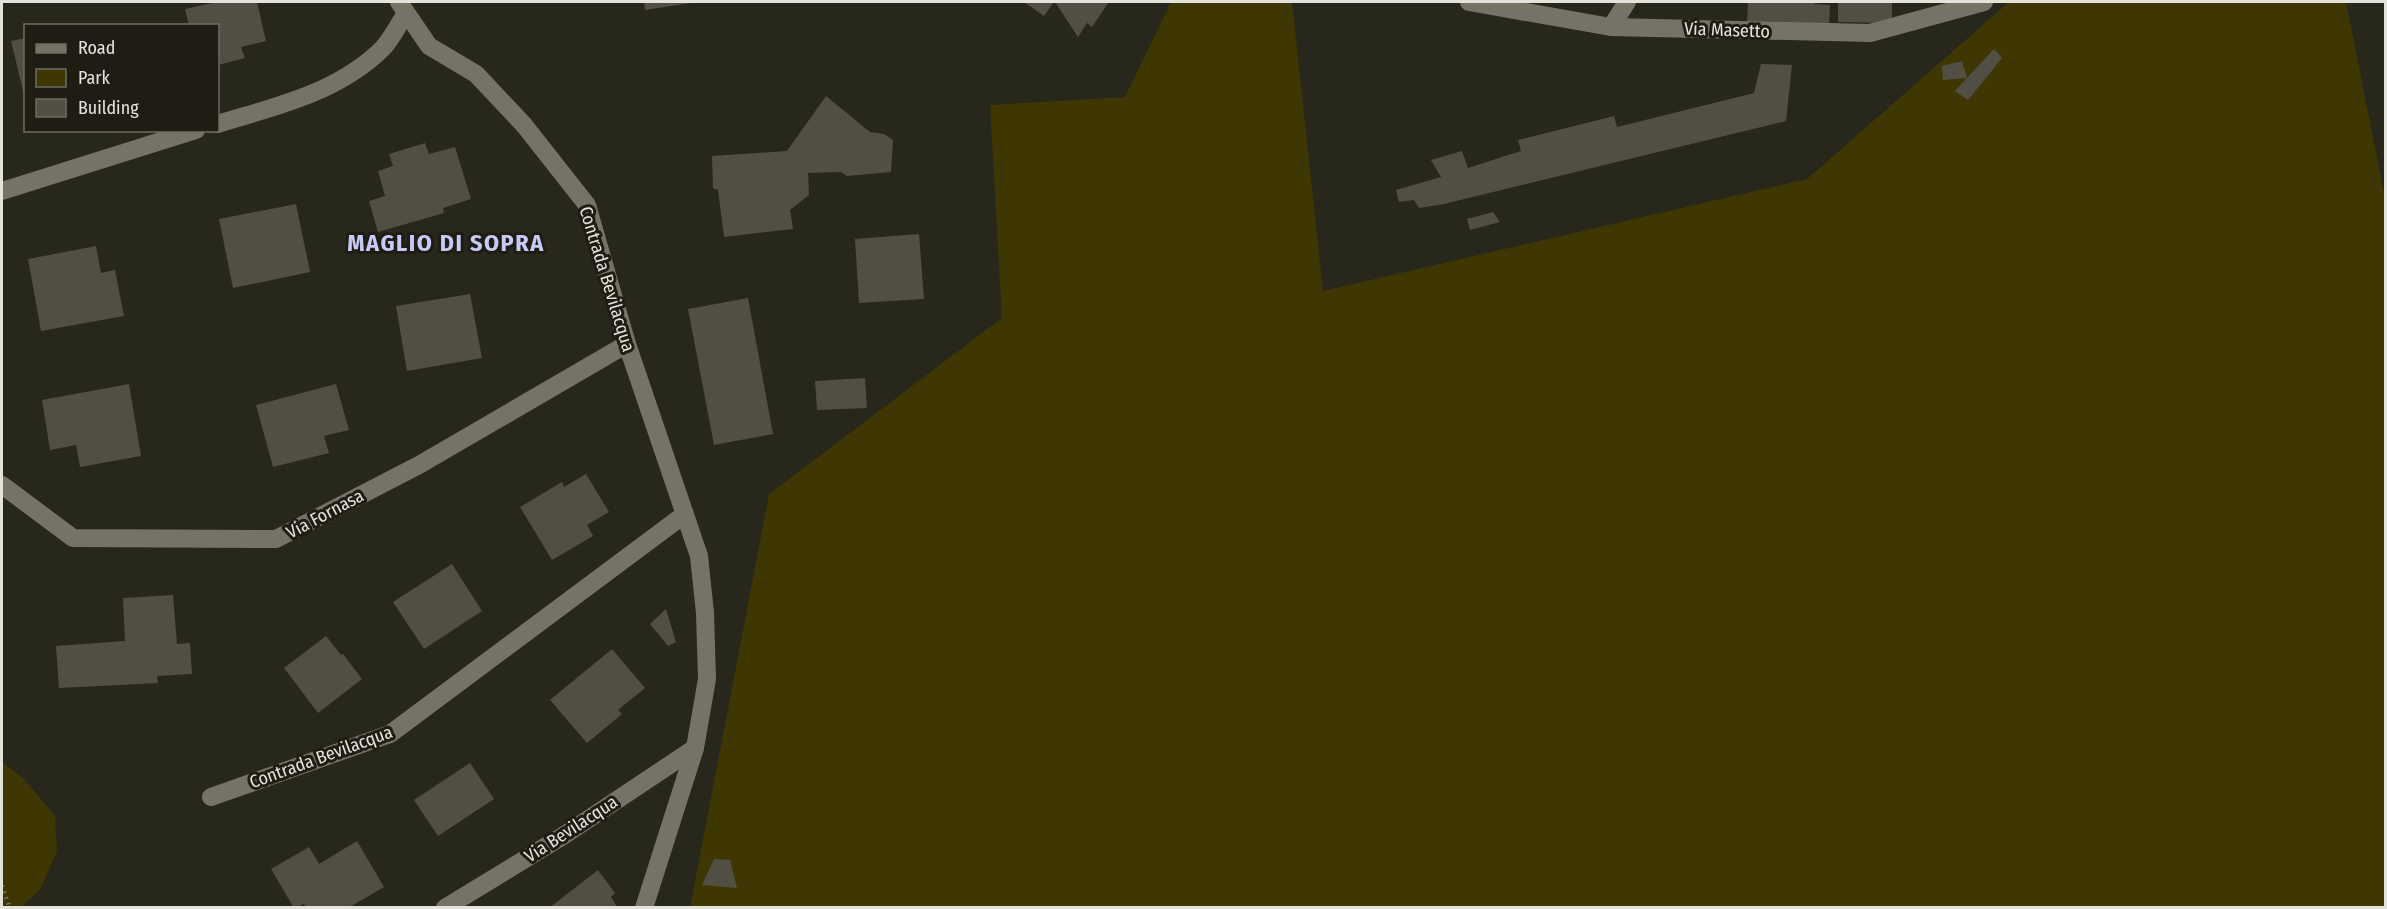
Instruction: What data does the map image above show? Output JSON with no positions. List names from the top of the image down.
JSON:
{
  "streets": {
    "street": [
      "Via Masetto",
      "Contrada Bevilacqua",
      "Via Fornasa",
      "Via Bevilacqua"
    ]
  },
  "crossings": [
    ["Contrada Bevilacqua", "Via Fornasa"],
    ["Contrada Bevilacqua", "Via Bevilacqua"]
  ],
  "districts": ["MAGLIO DI SOPRA"],
  "legend": ["Road", "Park", "Building"]
}
